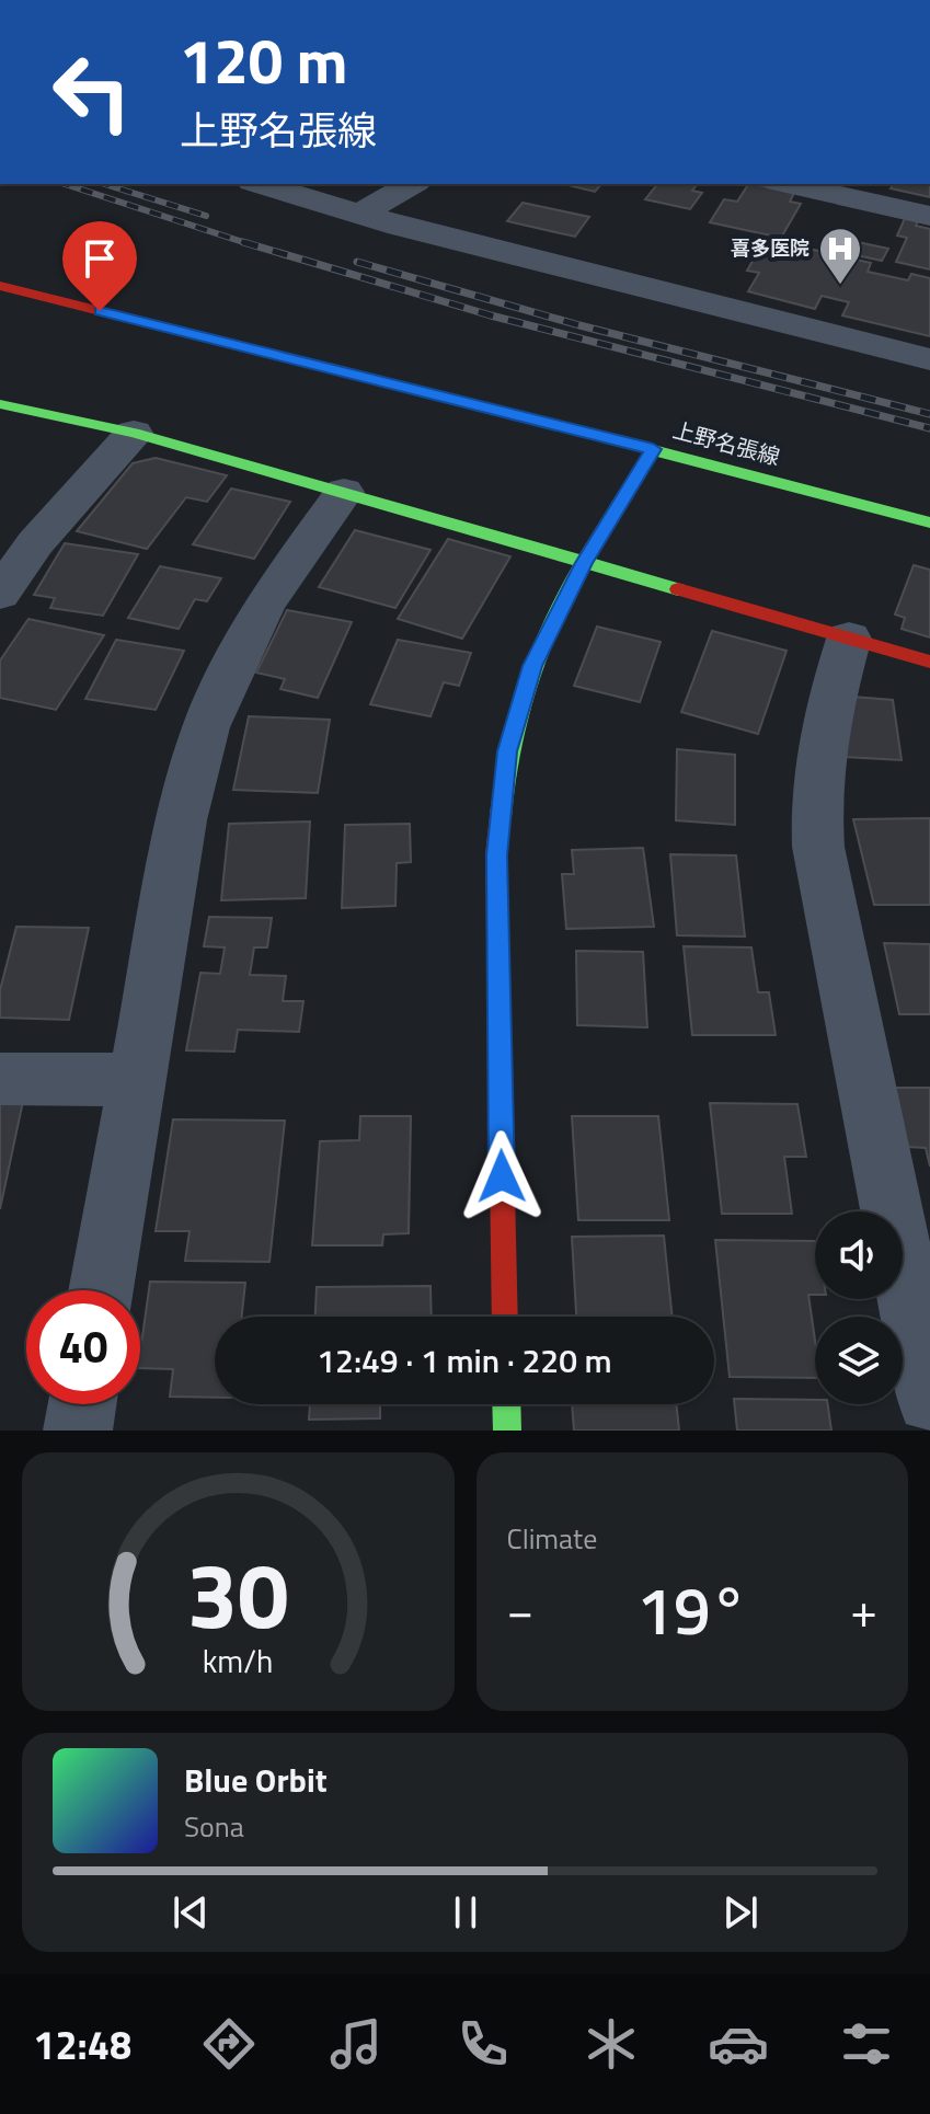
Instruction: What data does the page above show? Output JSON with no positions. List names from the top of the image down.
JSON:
{
  "streets": {
    "street": ["上野名張線"]
  },
  "places": {
    "hospital": ["喜多医院"]
  },
  "page": {
    "turn": ["120 m", "上野名張線"],
    "limit": "40",
    "trip": "12:49 · 1 min · 220 m",
    "tile": "Climate",
    "heat": ["−", "19°", "+"],
    "song": ["Blue Orbit", "Sona"],
    "tabs": "12:48",
    "gauge": ["30", "km/h"]
  }
}
